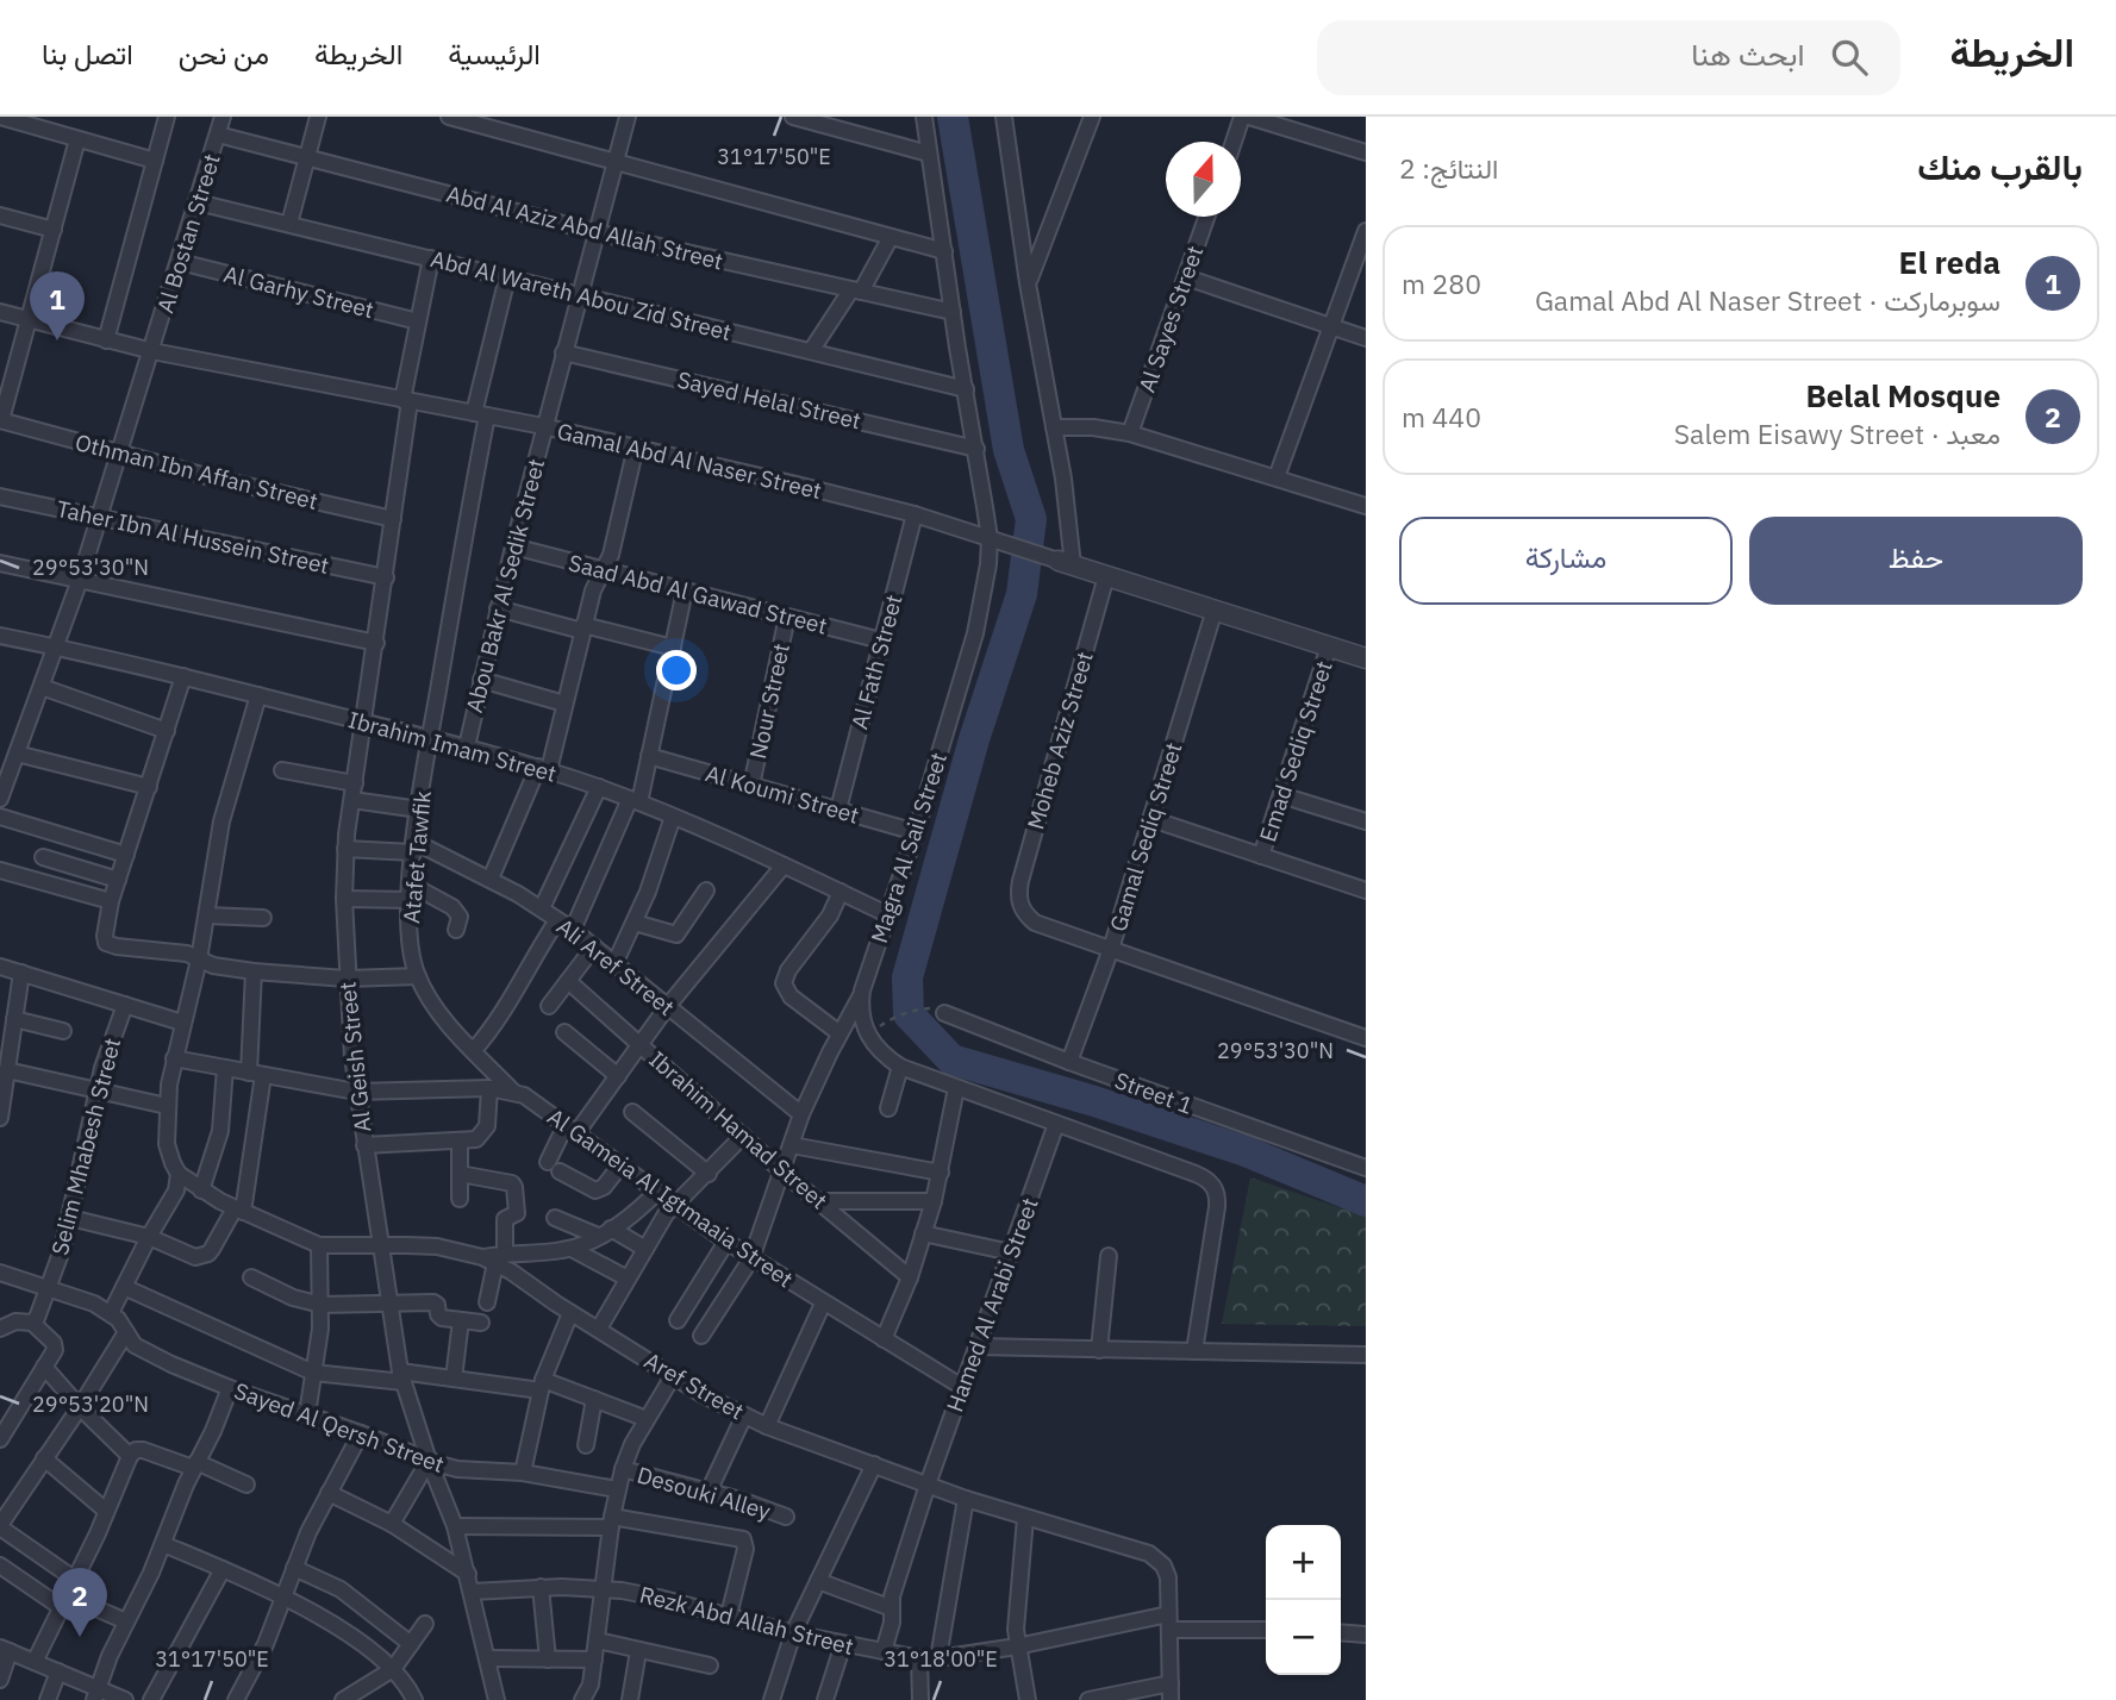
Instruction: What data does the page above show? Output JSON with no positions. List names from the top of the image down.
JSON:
{
  "streets": {
    "street": [
      "Abd Al Aziz Abd Allah Street",
      "Al Bostan Street",
      "Al Garhy Street",
      "Abd Al Wareth Abou Zid Street",
      "Al Sayes Street",
      "Sayed Helal Street",
      "Gamal Abd Al Naser Street",
      "Othman Ibn Affan Street",
      "Taher Ibn Al Hussein Street",
      "Abou Bakr Al Sedik Street",
      "Saad Abd Al Gawad Street",
      "Al Fath Street",
      "Nour Street",
      "Moheb Aziz Street",
      "Ibrahim Imam Street",
      "Emad Sediq Street",
      "Al Koumi Street",
      "Gamal Sediq Street",
      "Magra Al Sail Street",
      "Atafet Tawfik",
      "Ali Aref Street",
      "Al Geish Street",
      "Street 1",
      "Ibrahim Hamad Street",
      "Selim Mhabesh Street",
      "Al Gameia Al Igtmaaia Street",
      "Hamed Al Arabi Street",
      "Aref Street",
      "Sayed Al Qersh Street",
      "Desouki Alley",
      "Rezk Abd Allah Street"
    ]
  },
  "crossings": [
    ["Abd Al Aziz Abd Allah Street", "Al Bostan Street"],
    ["Abd Al Aziz Abd Allah Street", "Abou Bakr Al Sedik Street"],
    ["Abd Al Aziz Abd Allah Street", "Magra Al Sail Street"],
    ["Al Bostan Street", "Al Garhy Street"],
    ["Al Bostan Street", "Abd Al Wareth Abou Zid Street"],
    ["Al Bostan Street", "Gamal Abd Al Naser Street"],
    ["Al Bostan Street", "Othman Ibn Affan Street"],
    ["Al Bostan Street", "Taher Ibn Al Hussein Street"],
    ["Al Bostan Street", "Ibrahim Imam Street"],
    ["Al Garhy Street", "Al Geish Street"],
    ["Abd Al Wareth Abou Zid Street", "Abou Bakr Al Sedik Street"],
    ["Abd Al Wareth Abou Zid Street", "Magra Al Sail Street"],
    ["Abd Al Wareth Abou Zid Street", "Atafet Tawfik"],
    ["Abd Al Wareth Abou Zid Street", "Al Geish Street"],
    ["Sayed Helal Street", "Abou Bakr Al Sedik Street"],
    ["Sayed Helal Street", "Magra Al Sail Street"],
    ["Gamal Abd Al Naser Street", "Abou Bakr Al Sedik Street"],
    ["Gamal Abd Al Naser Street", "Al Fath Street"],
    ["Gamal Abd Al Naser Street", "Moheb Aziz Street"],
    ["Gamal Abd Al Naser Street", "Emad Sediq Street"],
    ["Gamal Abd Al Naser Street", "Gamal Sediq Street"],
    ["Gamal Abd Al Naser Street", "Magra Al Sail Street"],
    ["Gamal Abd Al Naser Street", "Atafet Tawfik"],
    ["Gamal Abd Al Naser Street", "Al Geish Street"],
    ["Othman Ibn Affan Street", "Al Geish Street"],
    ["Taher Ibn Al Hussein Street", "Al Geish Street"],
    ["Abou Bakr Al Sedik Street", "Saad Abd Al Gawad Street"],
    ["Abou Bakr Al Sedik Street", "Ibrahim Imam Street"],
    ["Saad Abd Al Gawad Street", "Al Fath Street"],
    ["Saad Abd Al Gawad Street", "Nour Street"],
    ["Al Fath Street", "Al Koumi Street"],
    ["Nour Street", "Al Koumi Street"],
    ["Moheb Aziz Street", "Gamal Sediq Street"],
    ["Ibrahim Imam Street", "Magra Al Sail Street"],
    ["Ibrahim Imam Street", "Atafet Tawfik"],
    ["Ibrahim Imam Street", "Al Geish Street"],
    ["Al Koumi Street", "Magra Al Sail Street"],
    ["Gamal Sediq Street", "Street 1"],
    ["Magra Al Sail Street", "Hamed Al Arabi Street"],
    ["Atafet Tawfik", "Ali Aref Street"],
    ["Atafet Tawfik", "Al Gameia Al Igtmaaia Street"],
    ["Ali Aref Street", "Al Geish Street"],
    ["Al Geish Street", "Al Gameia Al Igtmaaia Street"],
    ["Al Geish Street", "Aref Street"],
    ["Al Geish Street", "Sayed Al Qersh Street"],
    ["Al Geish Street", "Rezk Abd Allah Street"],
    ["Al Gameia Al Igtmaaia Street", "Hamed Al Arabi Street"],
    ["Hamed Al Arabi Street", "Aref Street"],
    ["Hamed Al Arabi Street", "Rezk Abd Allah Street"],
    ["Aref Street", "Rezk Abd Allah Street"]
  ],
  "north": "top",
  "page": {
    "header": "الخريطة",
    "search": "ابحث هنا",
    "nav": [
      "الرئيسية",
      "الخريطة",
      "من نحن",
      "اتصل بنا"
    ],
    "heading": ["بالقرب منك", "النتائج: 2"],
    "list": [
      {
        "mark": "1",
        "name": "El reda",
        "note": "سوبرماركت · Gamal Abd Al Naser Street",
        "value": "280 m"
      },
      {
        "mark": "2",
        "name": "Belal Mosque",
        "note": "معبد · Salem Eisawy Street",
        "value": "440 m"
      }
    ],
    "pins": ["1", "2"],
    "buttons": ["حفظ", "مشاركة"],
    "map_buttons": ["+", "−"]
  },
  "coordinates": [
    "31°17'50\"E",
    "29°53'30\"N",
    "29°53'20\"N",
    "31°18'00\"E"
  ]
}
